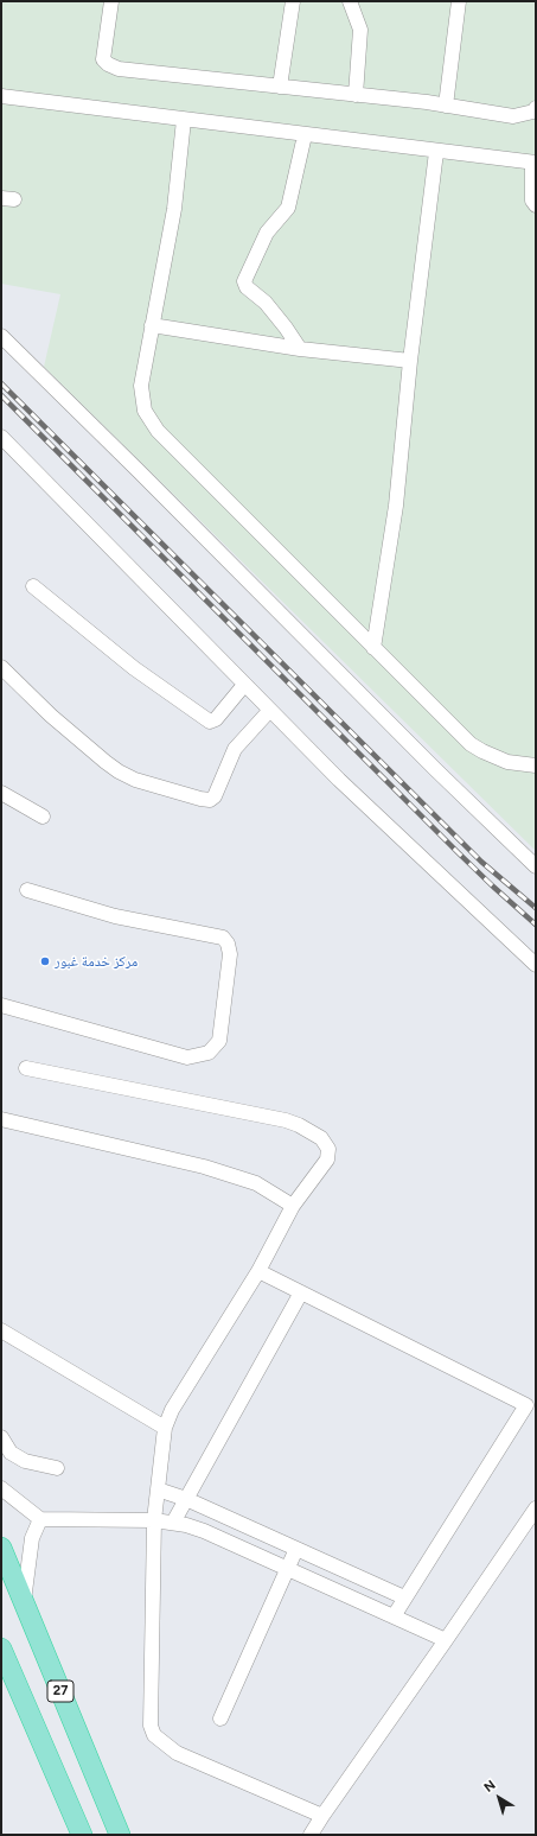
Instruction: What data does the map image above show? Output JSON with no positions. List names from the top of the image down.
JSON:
{
  "streets": {
    "highway": ["27"]
  },
  "places": ["مركز خدمة غبور"],
  "north": "top left"
}
